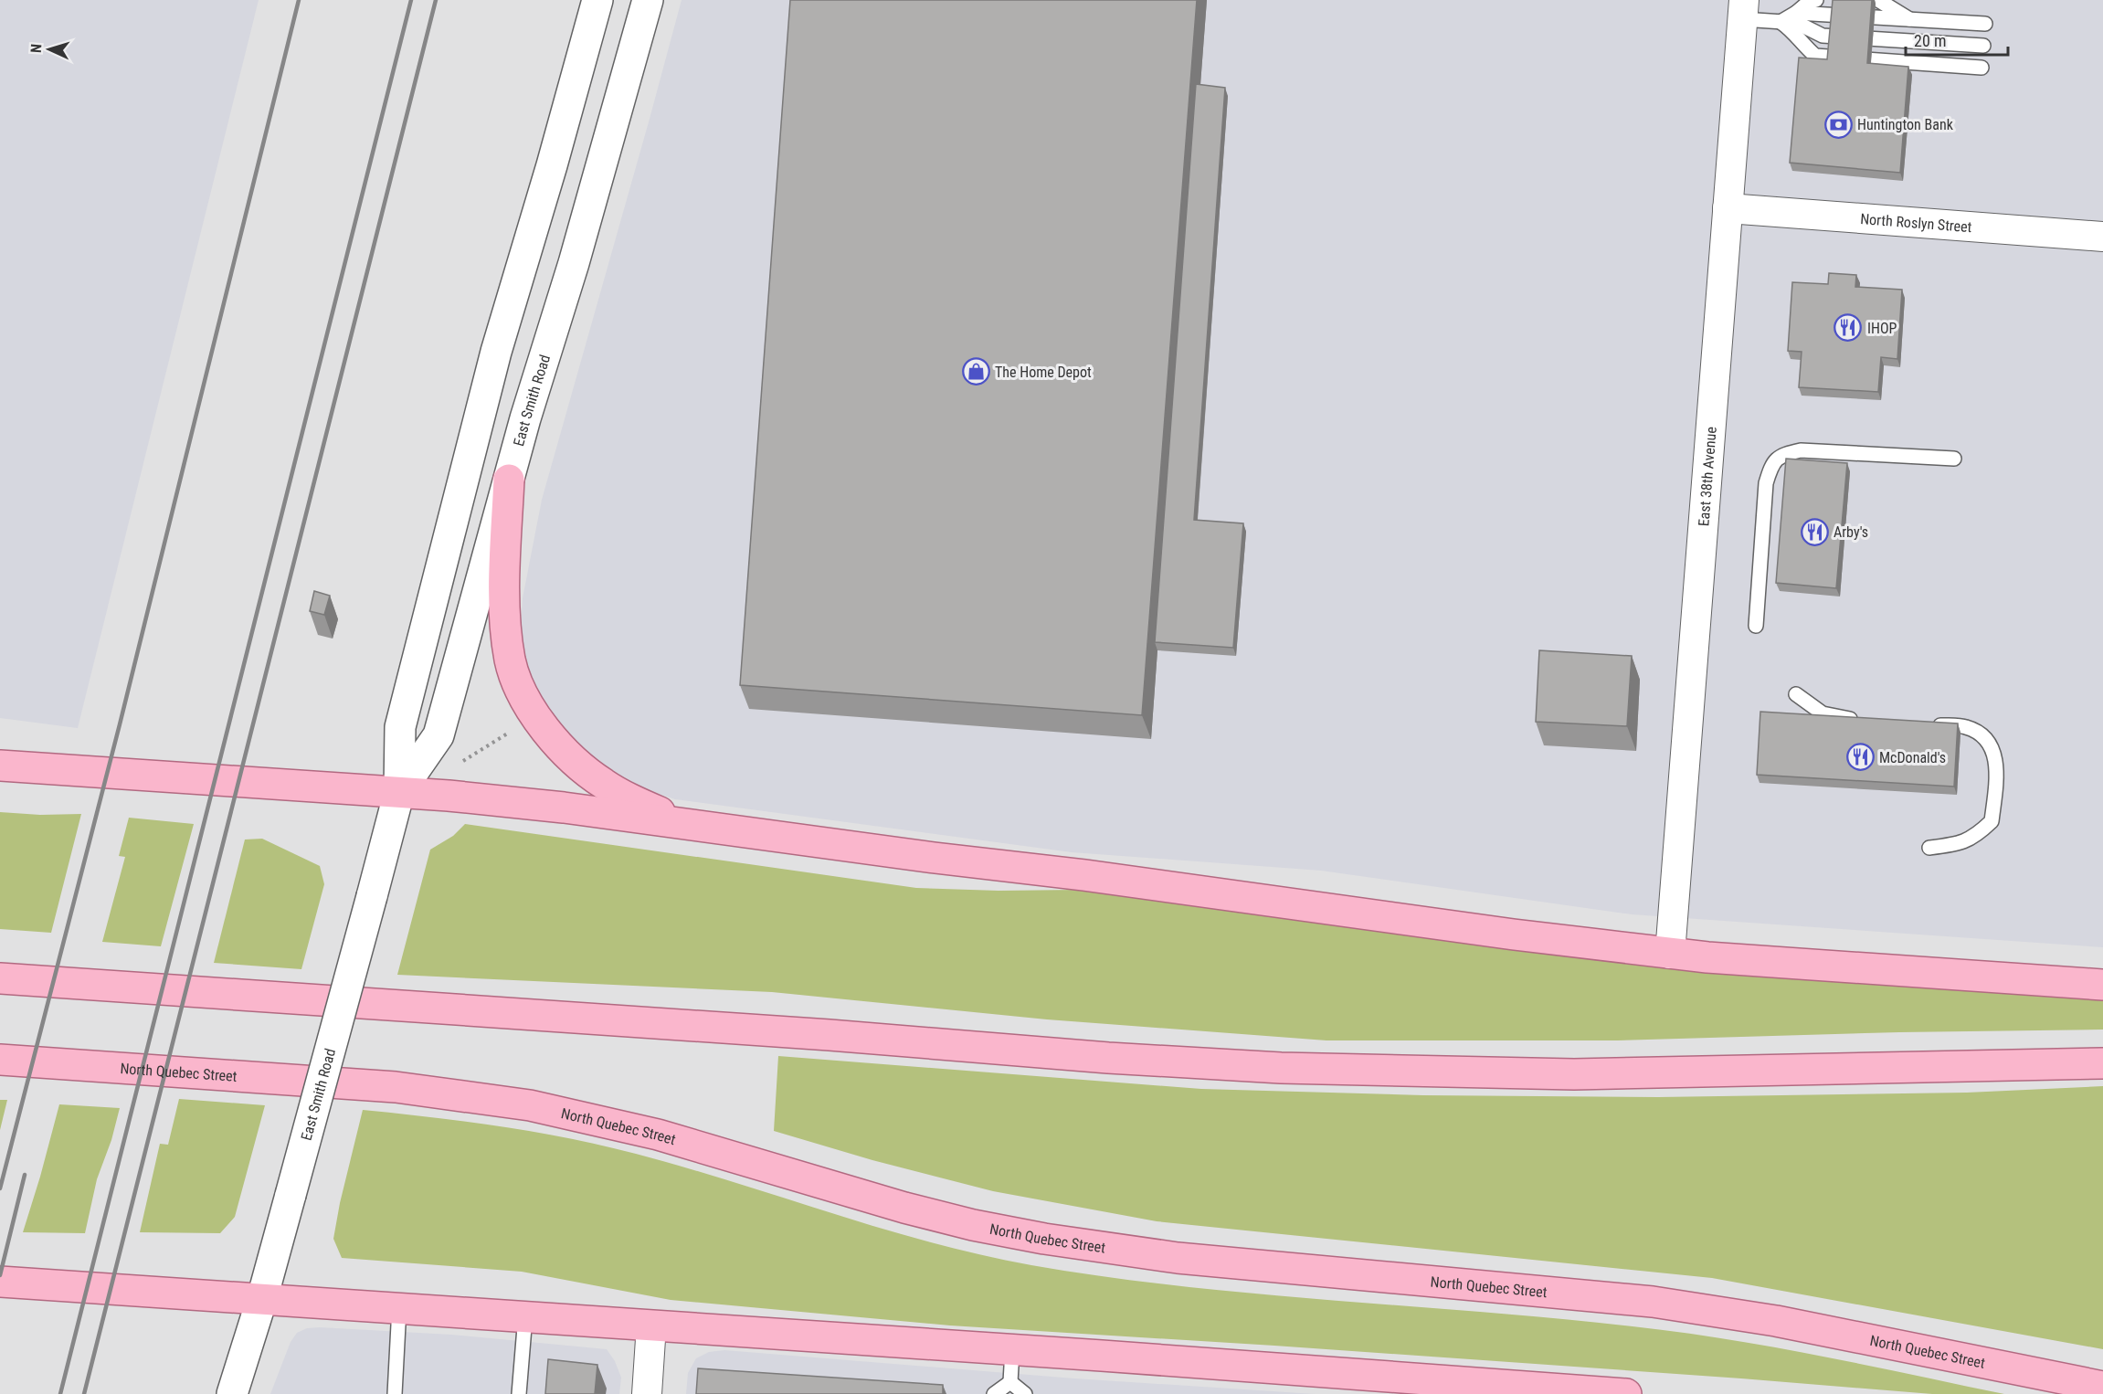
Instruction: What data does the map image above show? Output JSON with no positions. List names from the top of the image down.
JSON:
{
  "streets": {
    "main road": ["North Quebec Street"],
    "street": ["North Roslyn Street", "East Smith Road", "East 38th Avenue"]
  },
  "crossings": [
    ["North Roslyn Street", "East 38th Avenue"]
  ],
  "places": {
    "bank": ["Huntington Bank"],
    "restaurant": ["IHOP", "Arby's", "McDonald's"],
    "shop": ["The Home Depot"]
  },
  "scale_bar": "20 m",
  "north": "left"
}
